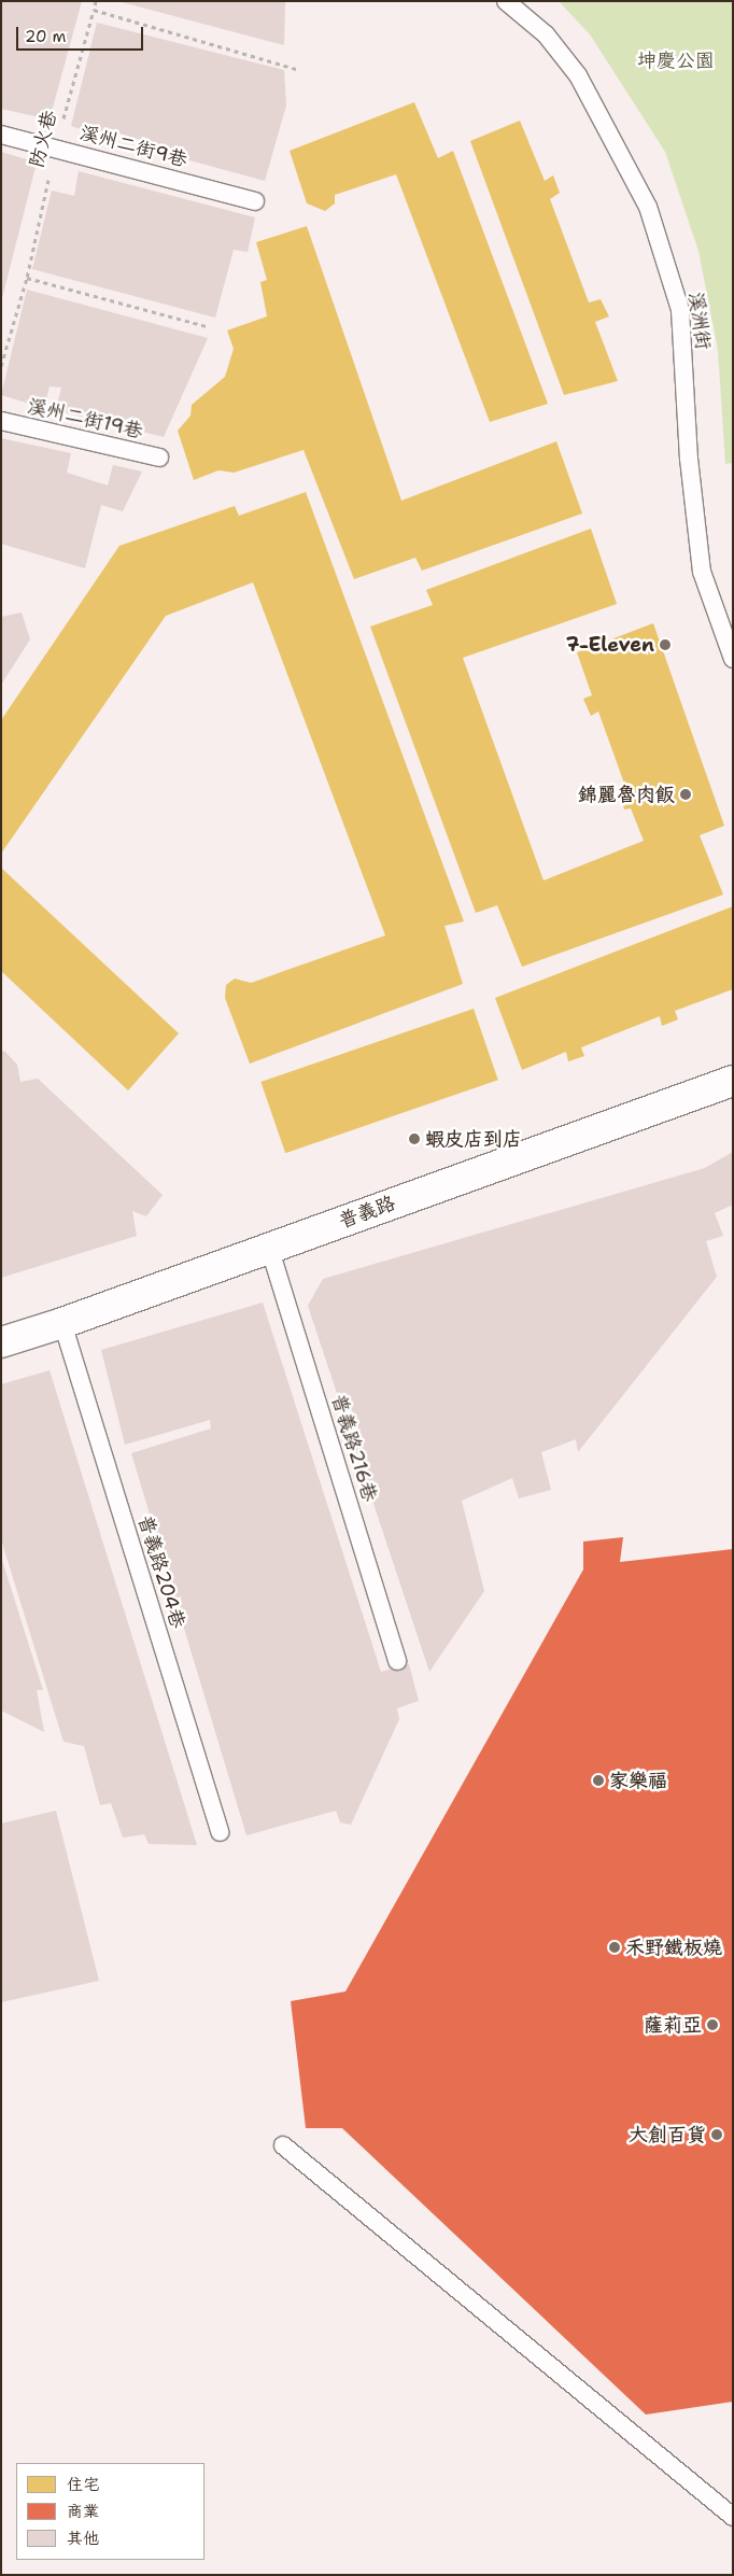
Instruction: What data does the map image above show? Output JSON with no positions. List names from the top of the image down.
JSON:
{
  "streets": {
    "street": ["普義路"],
    "lane": [
      "溪州二街9巷",
      "溪洲街",
      "溪州二街19巷",
      "普義路216巷",
      "普義路204巷"
    ],
    "path": ["防火巷"]
  },
  "crossings": [
    ["防火巷", "溪州二街9巷"],
    ["普義路", "普義路216巷"],
    ["普義路", "普義路204巷"]
  ],
  "parks": ["坤慶公園"],
  "places": [
    "7-Eleven",
    "錦麗魯肉飯",
    "蝦皮店到店",
    "家樂福",
    "禾野鐵板燒",
    "薩莉亞",
    "大創百貨"
  ],
  "legend": ["住宅", "商業", "其他"],
  "scale_bar": "20 m"
}
